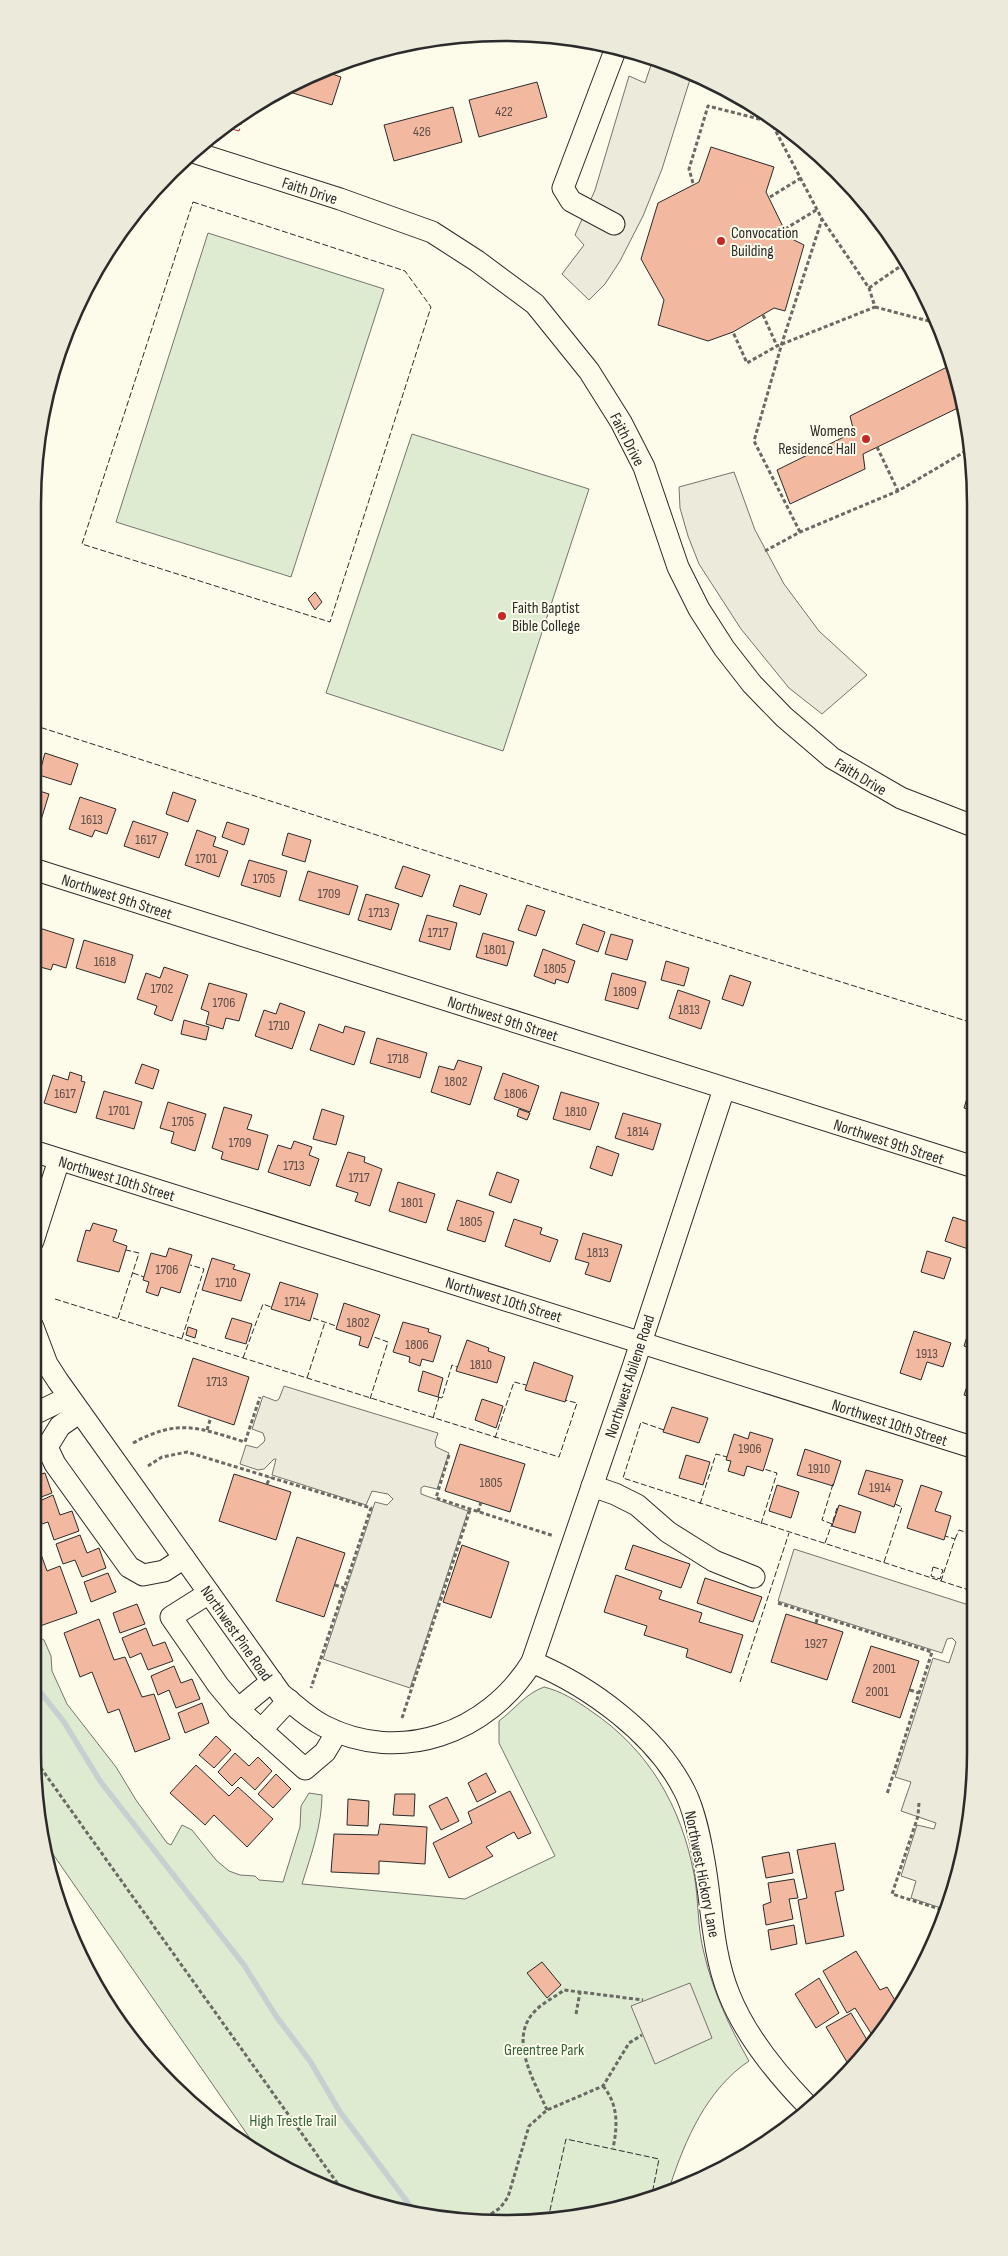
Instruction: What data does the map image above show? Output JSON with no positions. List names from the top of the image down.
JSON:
{
  "streets": {
    "street": [
      "Faith Drive",
      "Northwest 9th Street",
      "Northwest 10th Street",
      "Northwest Abilene Road",
      "Northwest Pine Road",
      "Northwest Hickory Lane"
    ]
  },
  "crossings": [
    ["Northwest 9th Street", "Northwest Abilene Road"],
    ["Northwest 10th Street", "Northwest Abilene Road"],
    ["Northwest Abilene Road", "Northwest Pine Road"],
    ["Northwest Abilene Road", "Northwest Hickory Lane"],
    ["Northwest Pine Road", "Northwest Hickory Lane"]
  ],
  "parks": ["Greentree Park", "High Trestle Trail"],
  "places": ["Convocation Building", "Womens Residence Hall", "Faith Baptist Bible College"],
  "house_numbers": [
    "422",
    "426",
    "1613",
    "1617",
    "1701",
    "1705",
    "1709",
    "1713",
    "1717",
    "1801",
    "1618",
    "1805",
    "1702",
    "1809",
    "1706",
    "1813",
    "1710",
    "1718",
    "1802",
    "1617",
    "1806",
    "1701",
    "1810",
    "1705",
    "1814",
    "1709",
    "1713",
    "1717",
    "1801",
    "1805",
    "1813",
    "1706",
    "1710",
    "1714",
    "1802",
    "1806",
    "1913",
    "1810",
    "1713",
    "1906",
    "1910",
    "1805",
    "1914",
    "1927",
    "2001",
    "2001"
  ]
}
